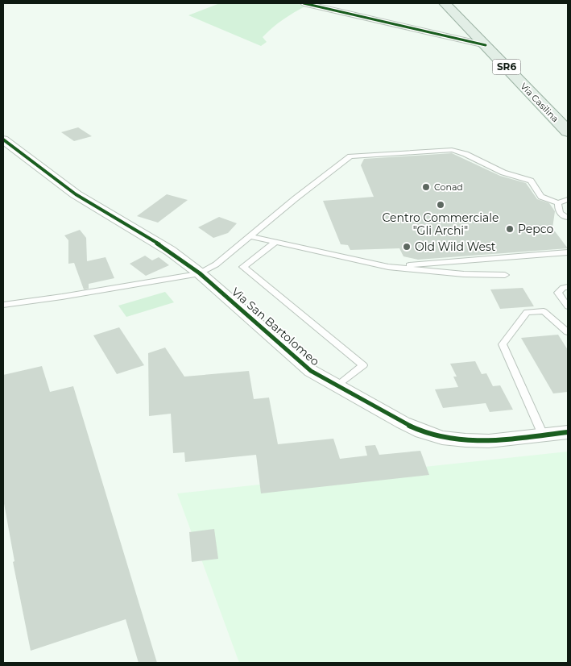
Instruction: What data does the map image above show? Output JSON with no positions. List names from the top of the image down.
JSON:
{
  "streets": {
    "main road": ["SR6", "Via Casilina"],
    "street": ["Via San Bartolomeo"]
  },
  "places": [
    "Conad",
    "Centro Commerciale \"Gli Archi\"",
    "Pepco",
    "Old Wild West"
  ]
}
